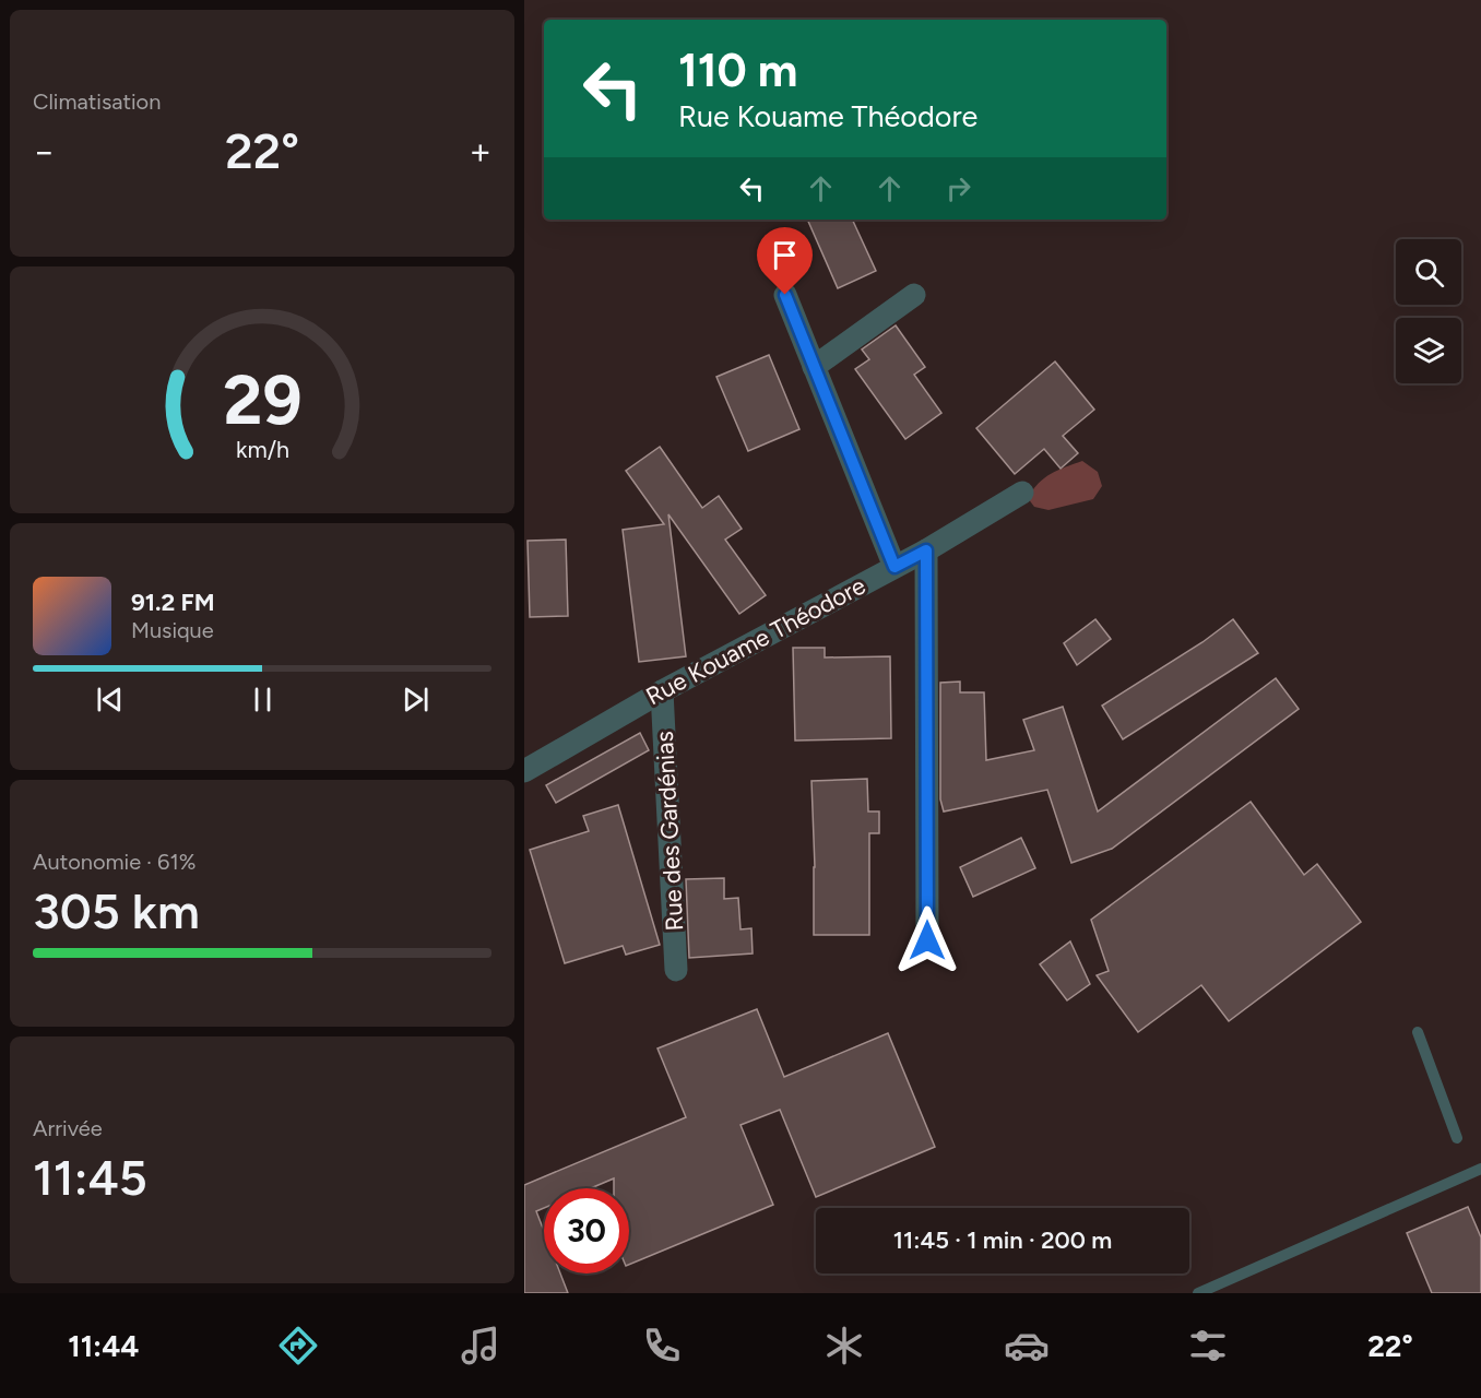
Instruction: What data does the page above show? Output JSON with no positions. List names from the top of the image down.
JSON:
{
  "streets": {
    "street": ["Rue Kouame Théodore", "Rue des Gardénias"]
  },
  "crossings": [
    ["Rue Kouame Théodore", "Rue des Gardénias"]
  ],
  "page": {
    "tile": [
      "Climatisation",
      ["Autonomie · 61%", "305 km"],
      ["Arrivée", "11:45"]
    ],
    "turn": ["110 m", "Rue Kouame Théodore"],
    "heat": ["−", "22°", "+"],
    "song": ["91.2 FM", "Musique"],
    "limit": "30",
    "trip": "11:45 · 1 min · 200 m",
    "tabs": ["11:44", "22°"],
    "gauge": ["29", "km/h"]
  }
}
